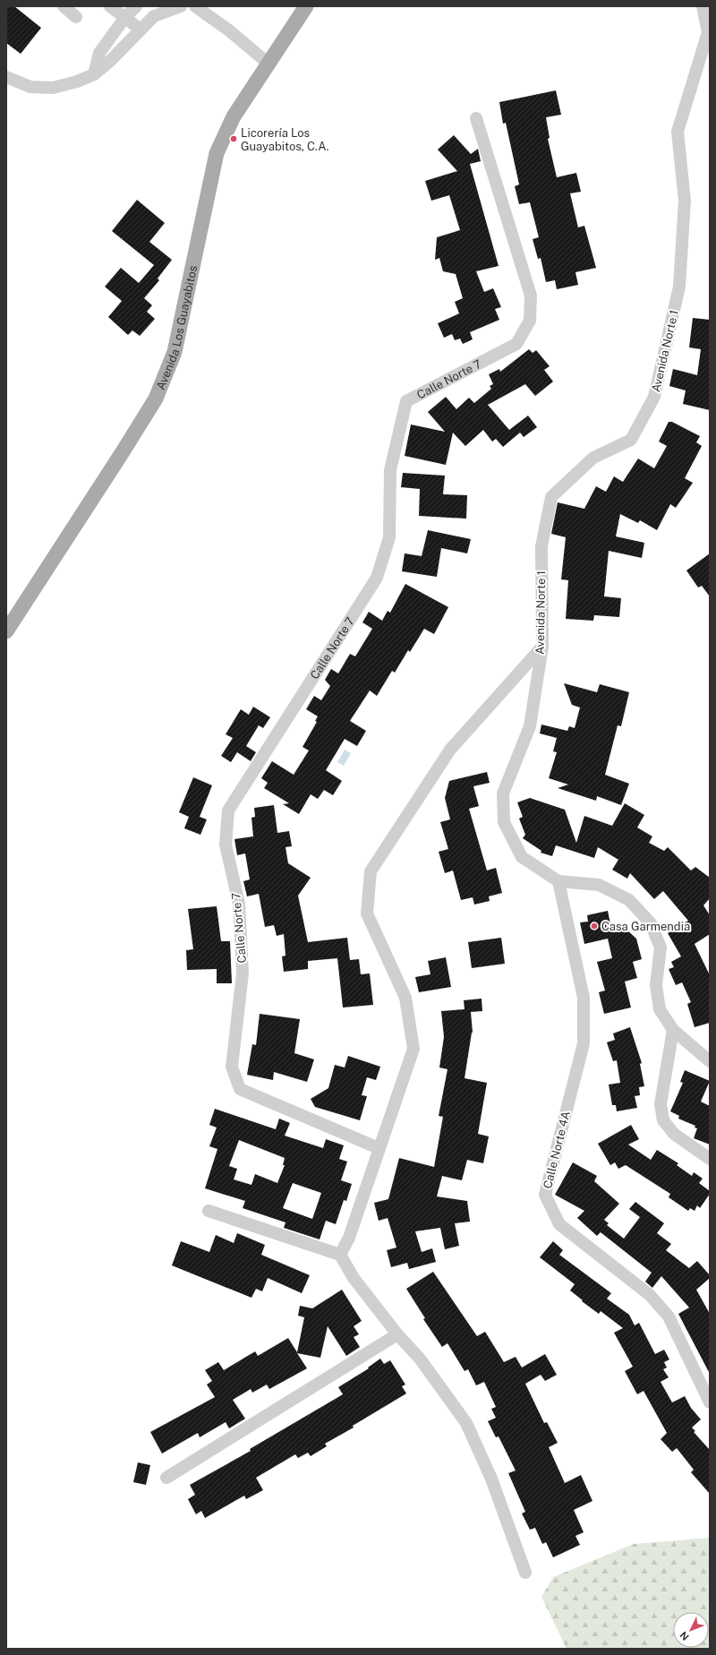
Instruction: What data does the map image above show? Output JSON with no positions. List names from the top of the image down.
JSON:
{
  "streets": {
    "main road": ["Avenida Los Guayabitos"],
    "street": ["Avenida Norte 1", "Calle Norte 7", "Calle Norte 4A"]
  },
  "crossings": [
    ["Avenida Norte 1", "Calle Norte 4A"]
  ],
  "places": ["Licorería Los Guayabitos, C.A.", "Casa Garmendia"],
  "north": "bottom left"
}
